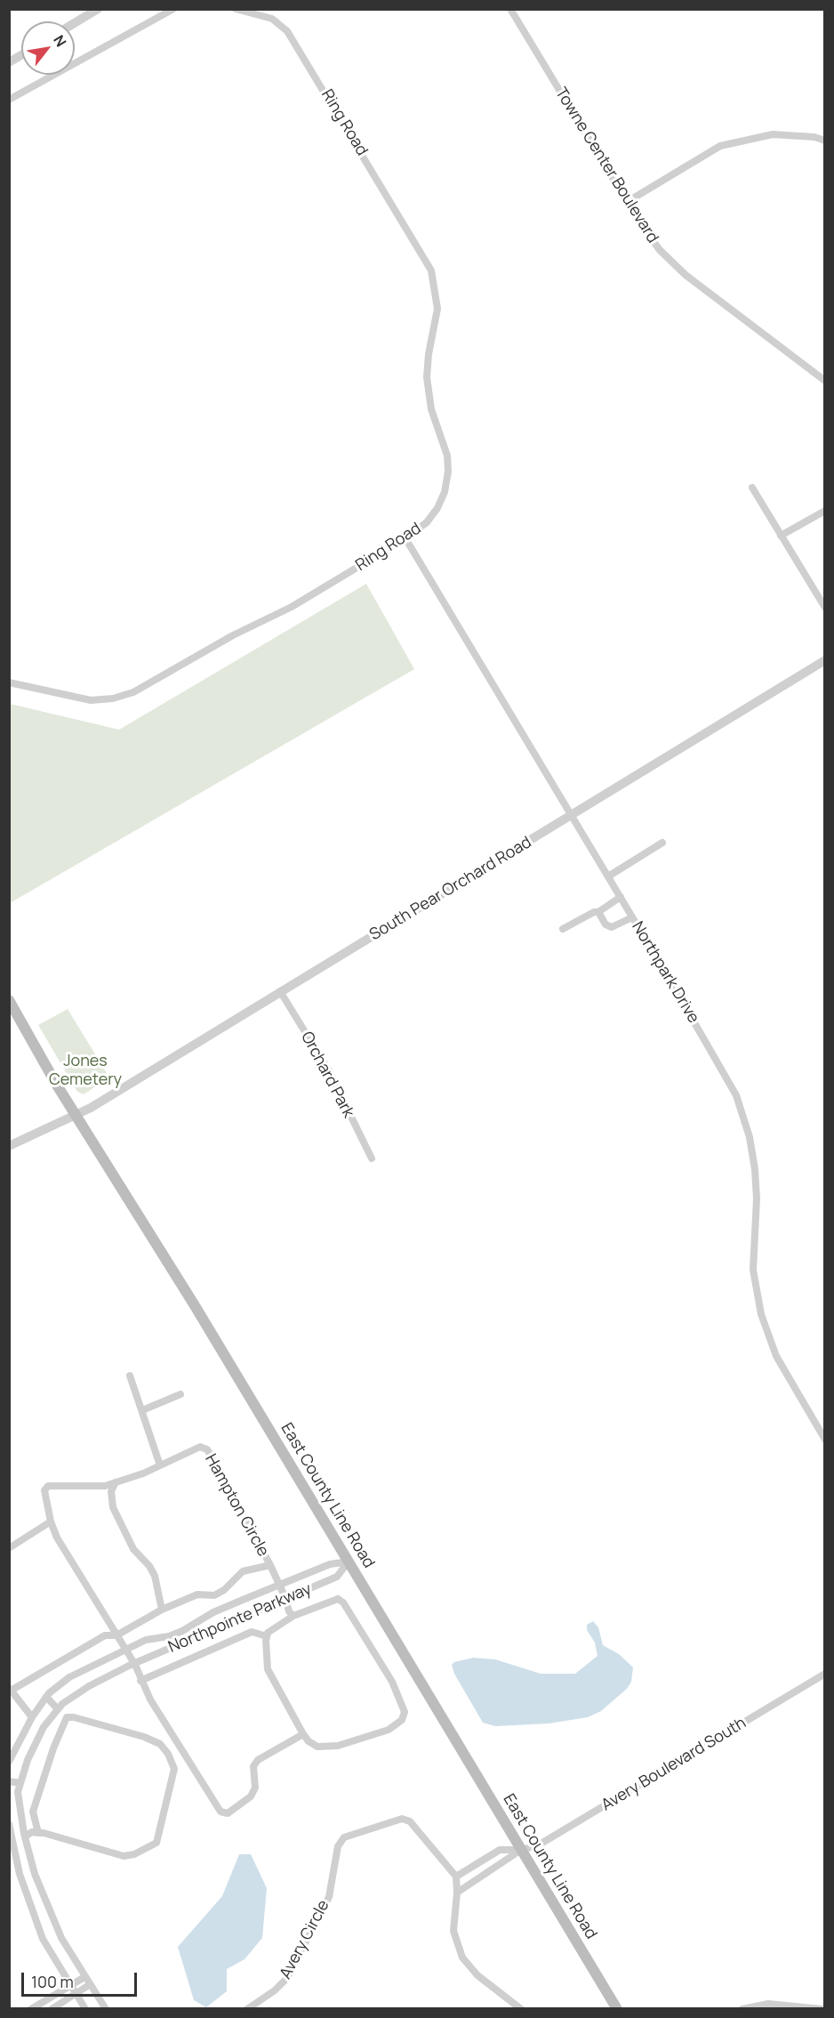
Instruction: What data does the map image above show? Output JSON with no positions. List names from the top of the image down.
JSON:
{
  "streets": {
    "main road": ["East County Line Road"],
    "street": [
      "Ring Road",
      "Towne Center Boulevard",
      "South Pear Orchard Road",
      "Northpark Drive",
      "Orchard Park",
      "Hampton Circle",
      "Northpointe Parkway",
      "Avery Boulevard South",
      "Avery Circle"
    ]
  },
  "crossings": [
    ["Ring Road", "Northpark Drive"],
    ["South Pear Orchard Road", "Northpark Drive"],
    ["South Pear Orchard Road", "Orchard Park"],
    ["South Pear Orchard Road", "East County Line Road"],
    ["East County Line Road", "Northpointe Parkway"],
    ["East County Line Road", "Avery Boulevard South"],
    ["Hampton Circle", "Northpointe Parkway"]
  ],
  "parks": ["Jones Cemetery"],
  "scale_bar": "100 m",
  "north": "top right"
}
